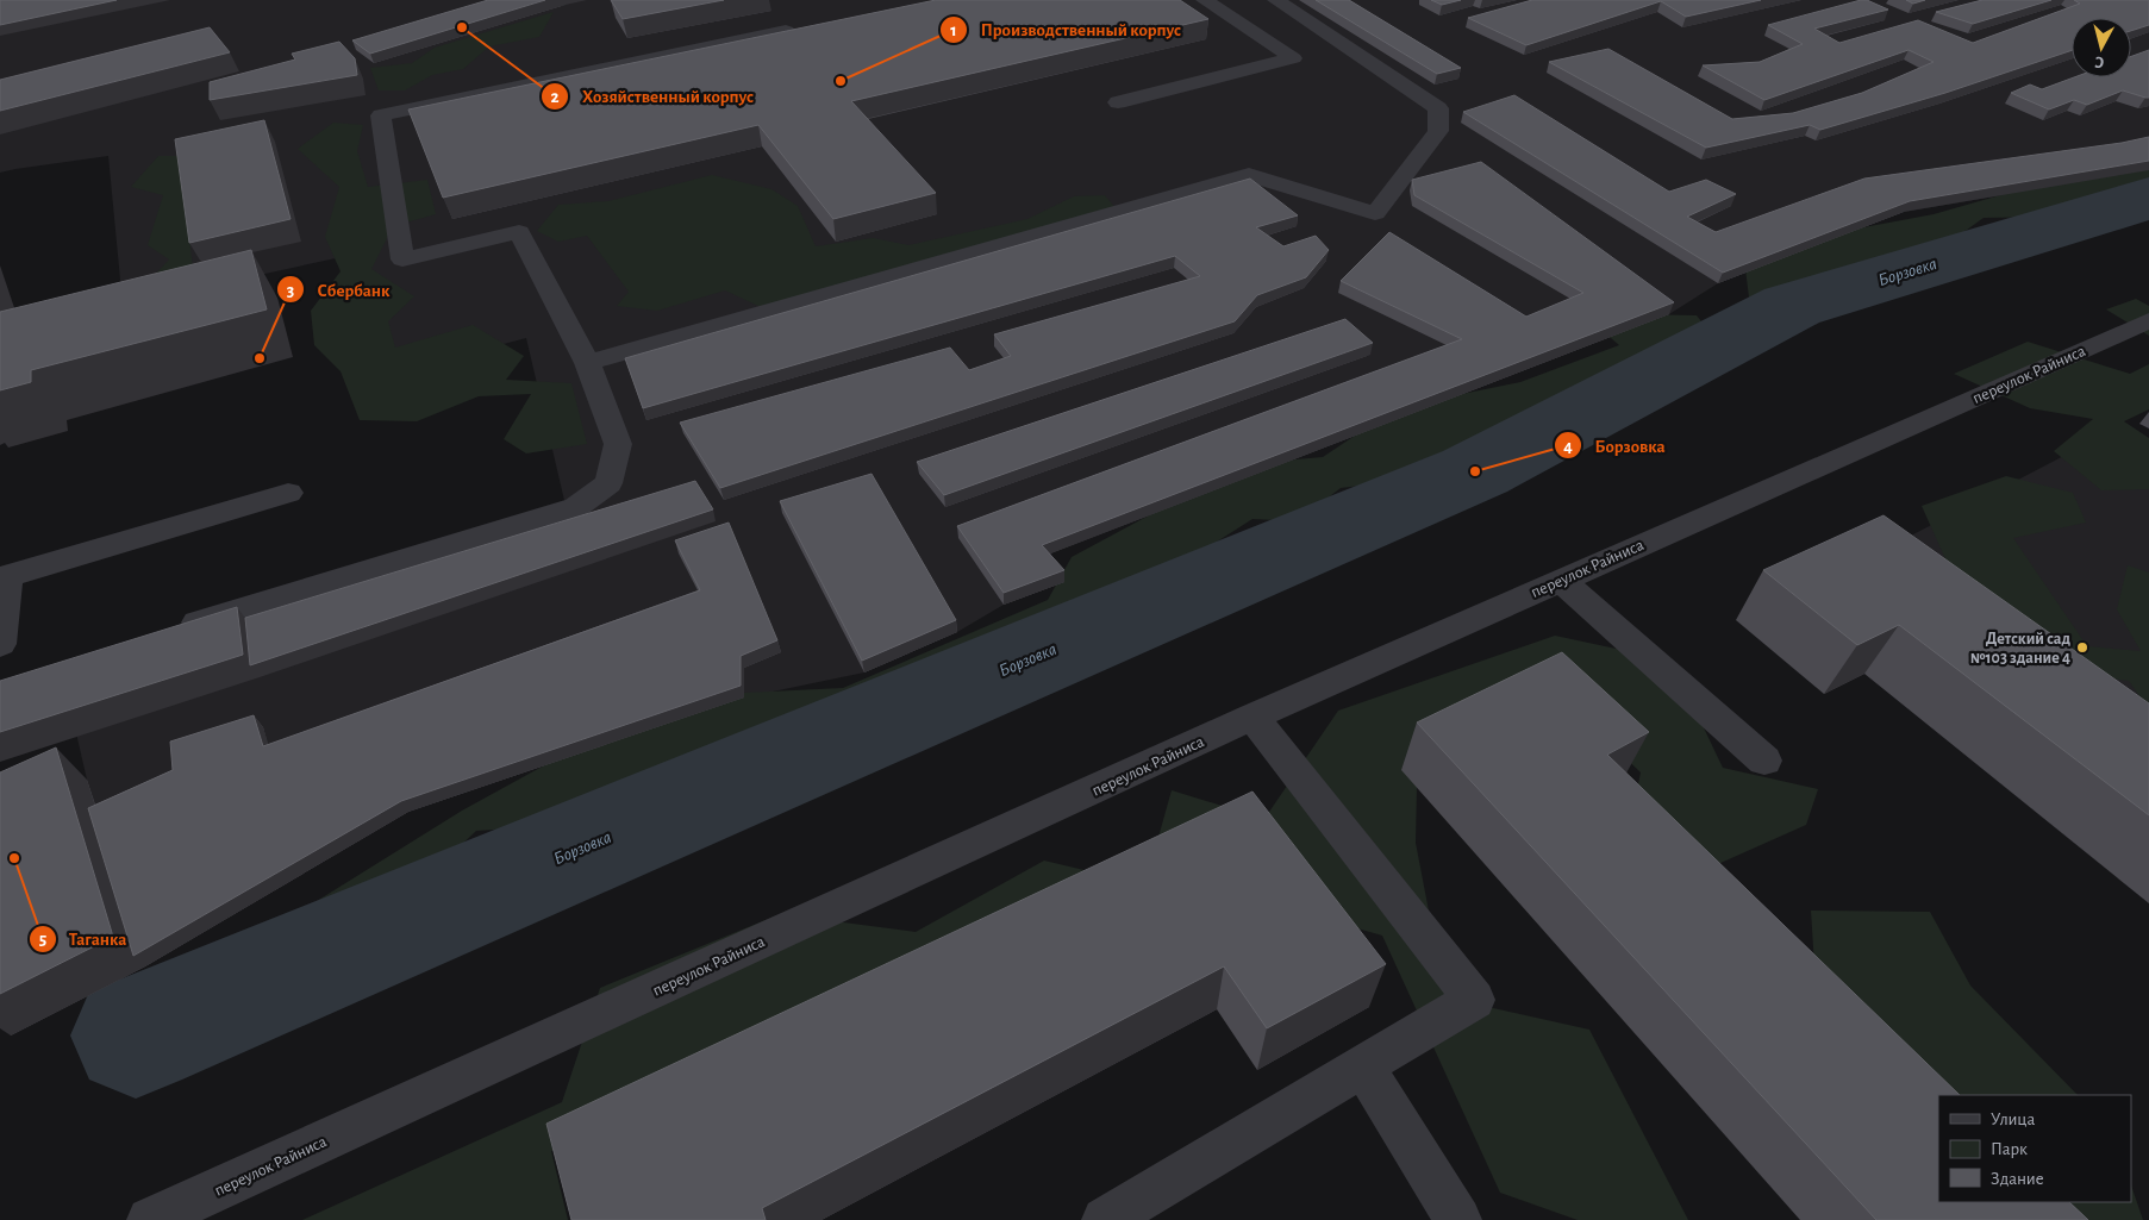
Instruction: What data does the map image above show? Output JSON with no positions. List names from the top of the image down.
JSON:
{
  "streets": {
    "street": ["переулок Райниса"]
  },
  "water": ["Борзовка"],
  "places": [
    "Хозяйственный корпус",
    "Производственный корпус",
    "Сбербанк",
    "Борзовка",
    "Детский сад №103 здание 4",
    "Таганка"
  ],
  "legend": ["Улица", "Парк", "Здание"],
  "north": "bottom"
}
